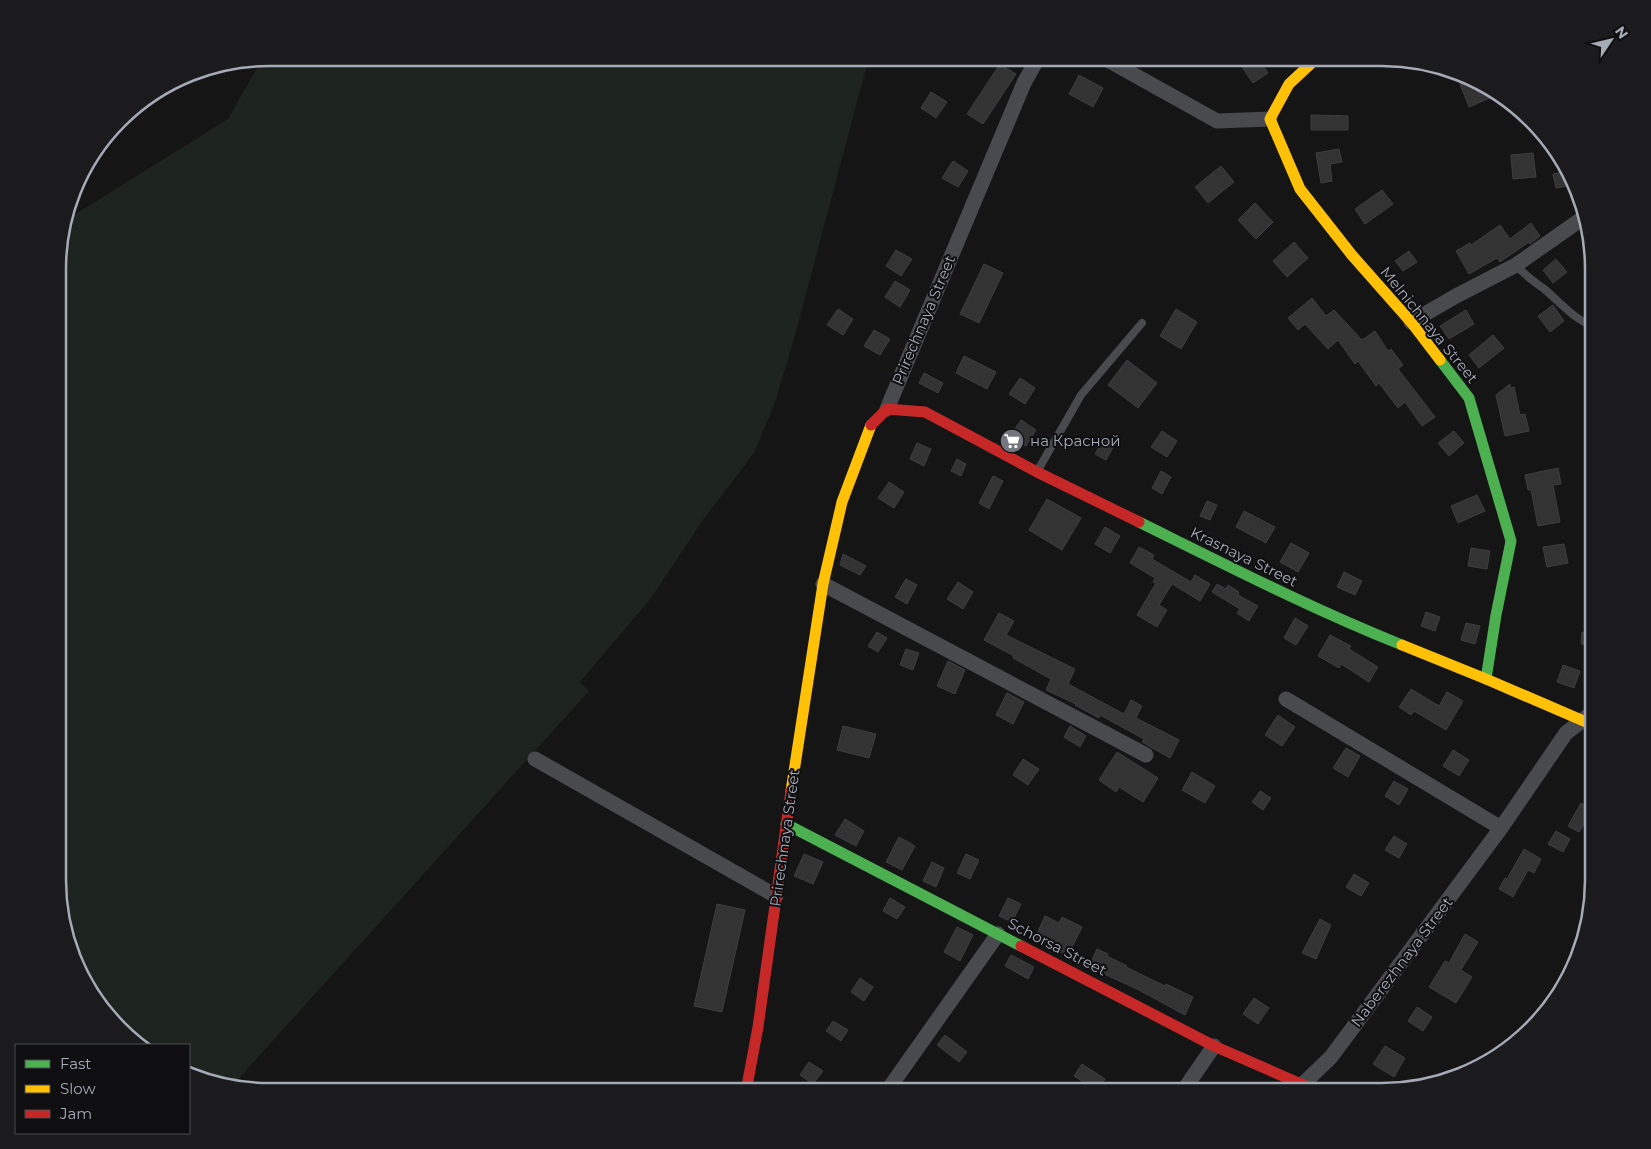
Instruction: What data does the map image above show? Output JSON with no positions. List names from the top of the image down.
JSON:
{
  "streets": {
    "street": [
      "Prirechnaya Street",
      "Melnichnaya Street",
      "Krasnaya Street",
      "Schorsa Street",
      "Naberezhnaya Street"
    ]
  },
  "crossings": [
    ["Prirechnaya Street", "Krasnaya Street"],
    ["Prirechnaya Street", "Schorsa Street"],
    ["Melnichnaya Street", "Krasnaya Street"]
  ],
  "places": {
    "supermarket": ["на Красной"]
  },
  "legend": ["Fast", "Slow", "Jam"],
  "north": "top right"
}
